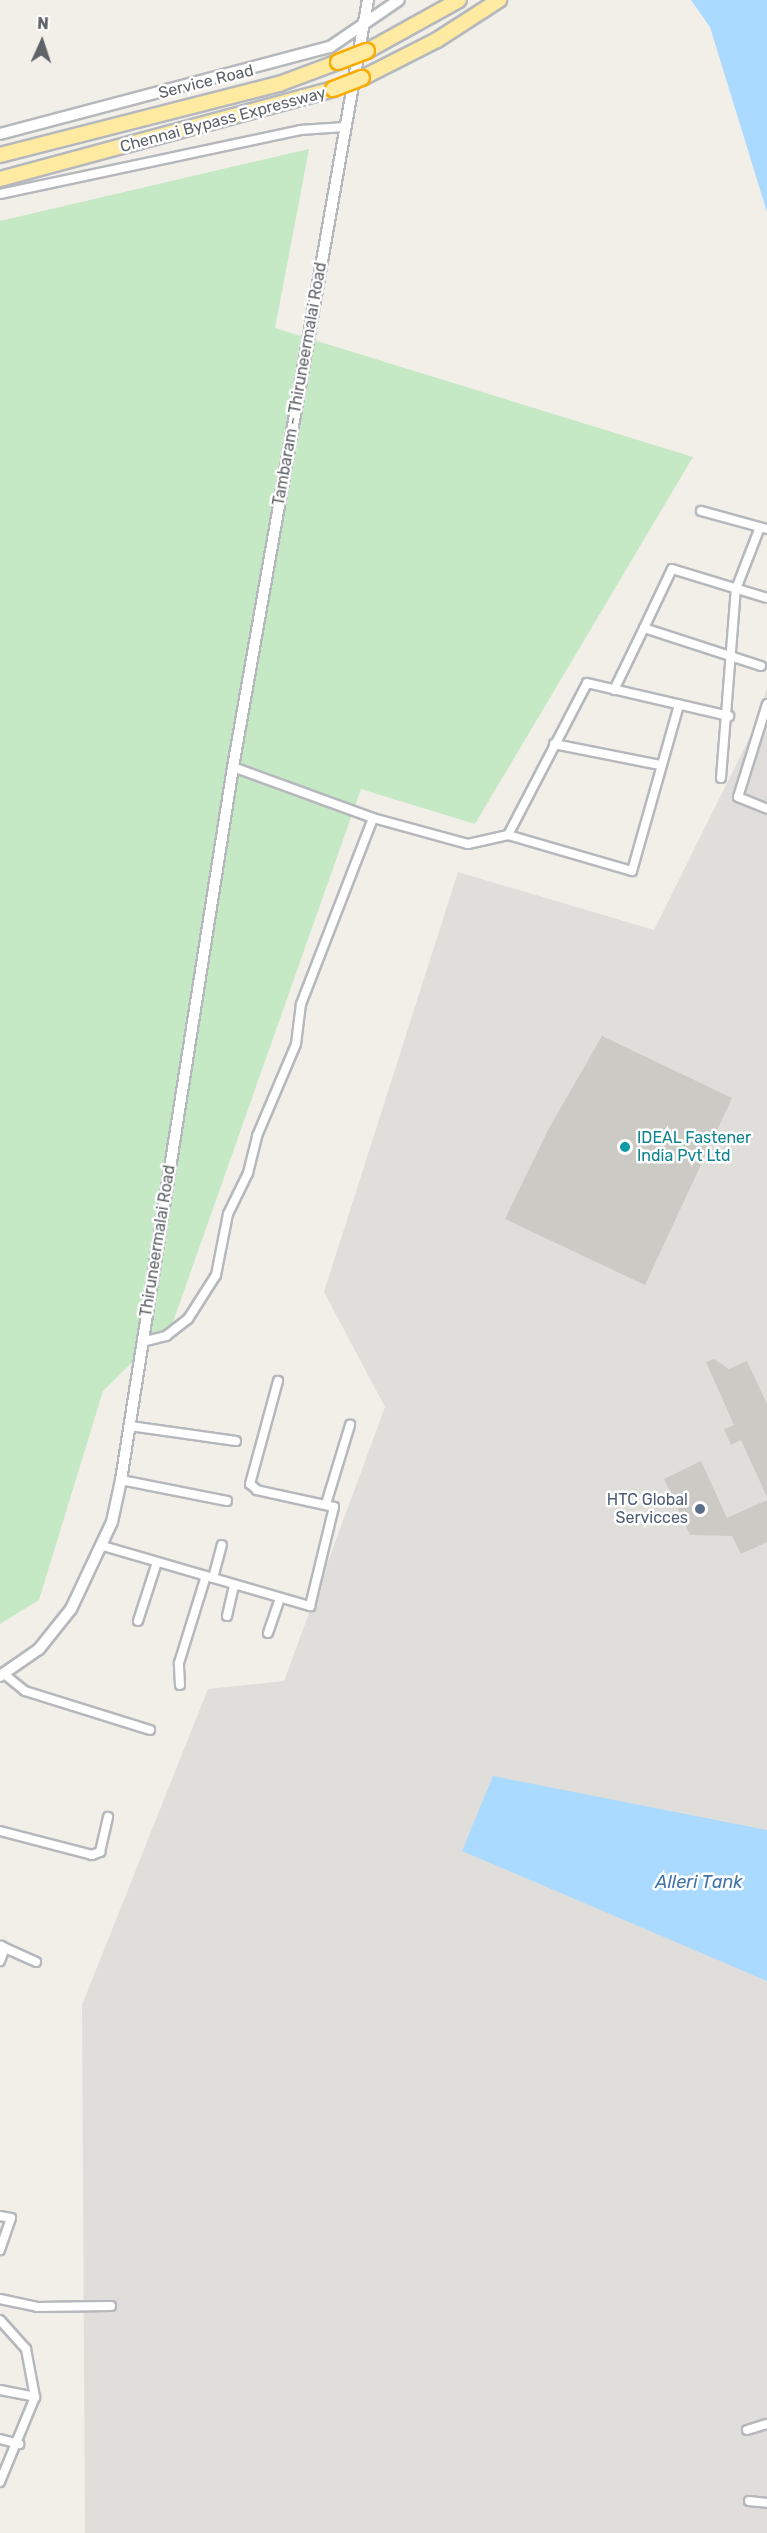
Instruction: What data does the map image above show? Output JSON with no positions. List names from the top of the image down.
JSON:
{
  "streets": {
    "highway": ["Chennai Bypass Expressway"],
    "street": ["Service Road", "Tambaram - Thiruneermalai Road", "Thiruneermalai Road"]
  },
  "crossings": [
    ["Service Road", "Tambaram - Thiruneermalai Road"],
    ["Tambaram - Thiruneermalai Road", "Thiruneermalai Road"]
  ],
  "water": ["Alleri Tank"],
  "places": ["IDEAL Fastener India Pvt Ltd", "HTC Global Servicces"],
  "north": "top"
}
